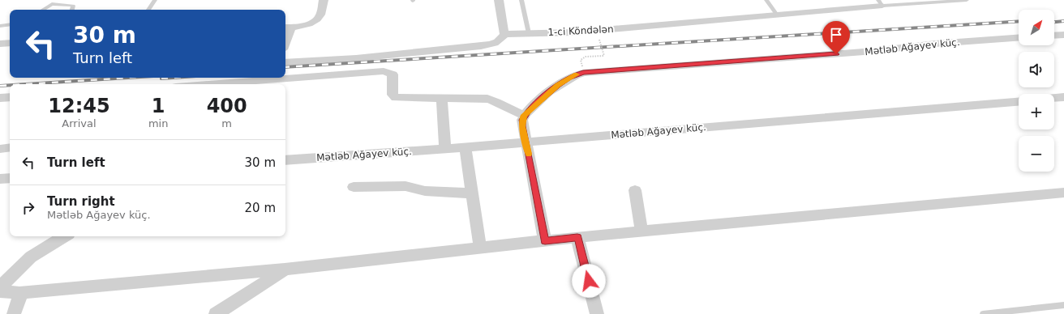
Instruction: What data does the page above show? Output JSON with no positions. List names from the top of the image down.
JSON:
{
  "streets": {
    "street": ["1-ci Köndələn", "Mətləb Ağayev küç."]
  },
  "north": "top right",
  "page": {
    "map_buttons": ["+", "−"],
    "turn": ["30 m", "Turn left"],
    "eta": [
      "12:45",
      "Arrival",
      "1",
      "min",
      "400",
      "m"
    ],
    "list": [
      {
        "name": "Turn left",
        "value": "30 m"
      },
      {
        "name": "Turn right",
        "note": "Mətləb Ağayev küç.",
        "value": "20 m"
      }
    ]
  }
}
